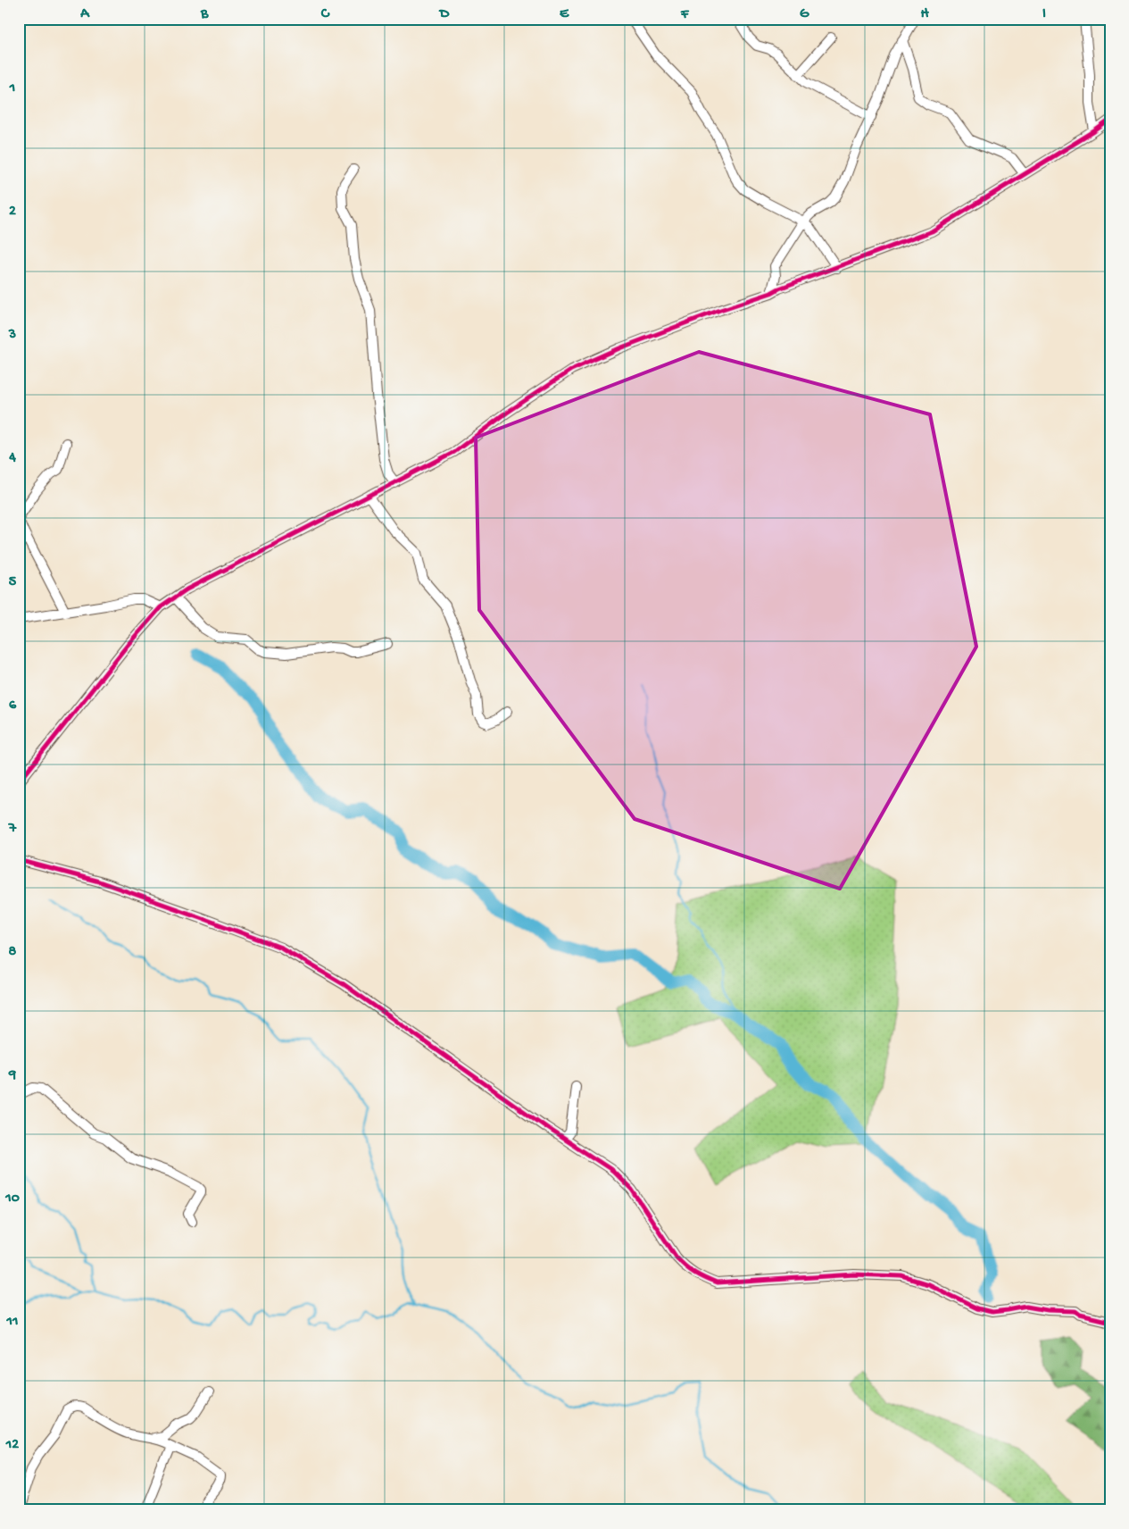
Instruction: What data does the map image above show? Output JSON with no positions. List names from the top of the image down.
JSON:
{
  "grid": {
    "columns": [
      "A",
      "B",
      "C",
      "D",
      "E",
      "F",
      "G",
      "H",
      "I"
    ],
    "rows": [
      "1",
      "2",
      "3",
      "4",
      "5",
      "6",
      "7",
      "8",
      "9",
      "10",
      "11",
      "12"
    ]
  }
}
